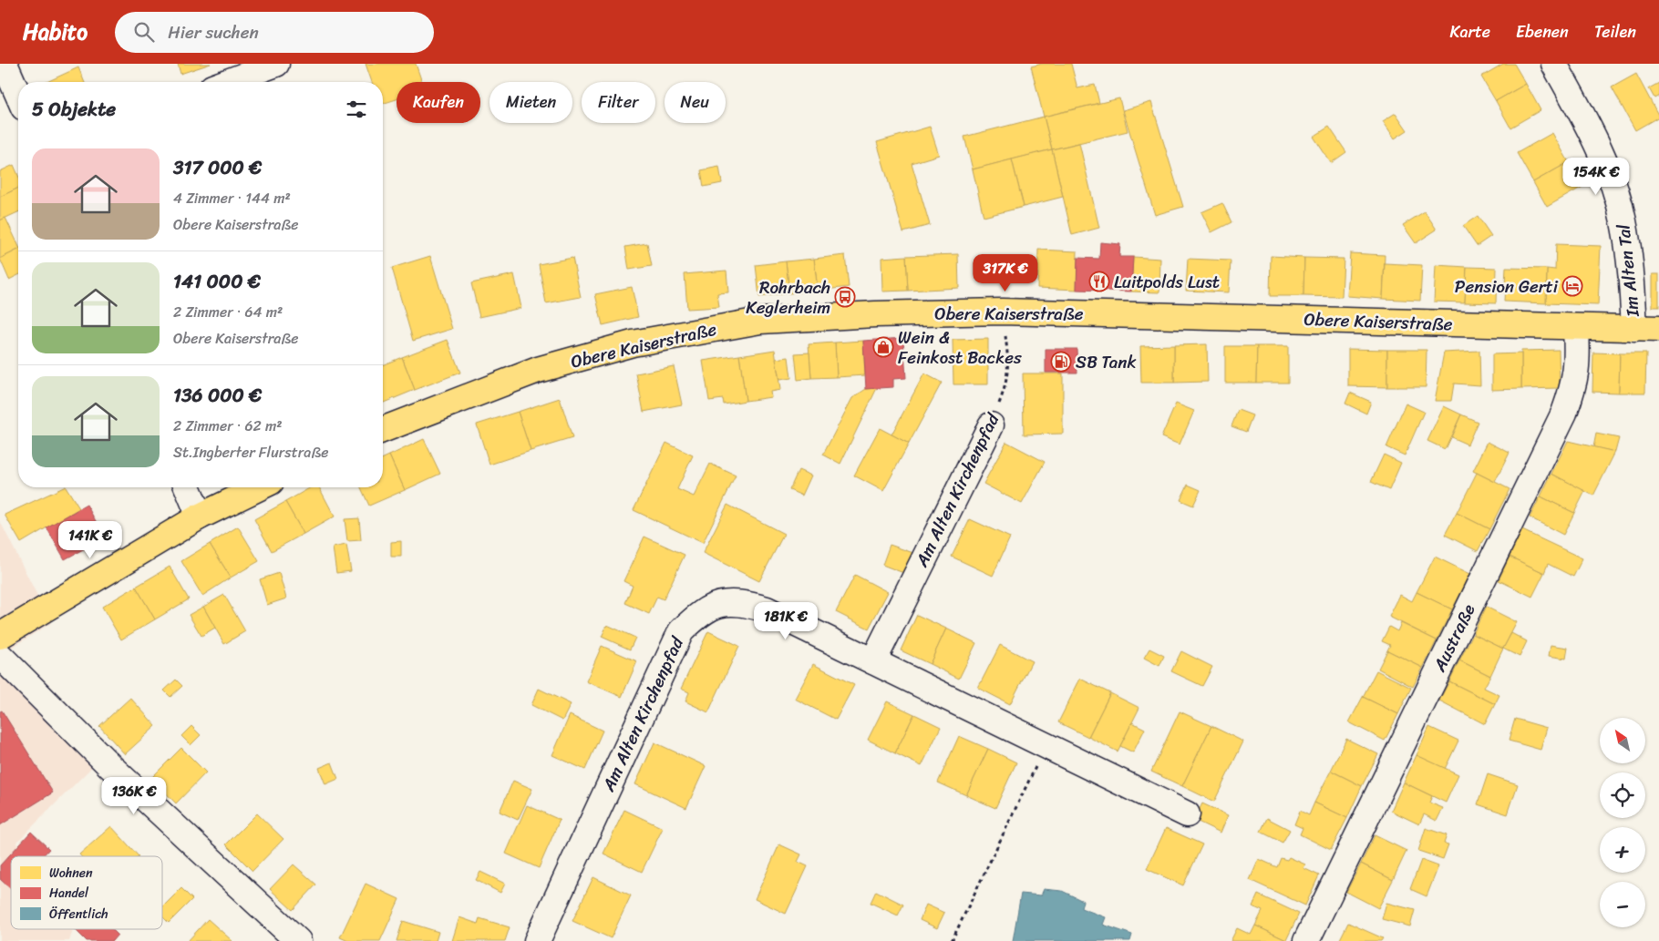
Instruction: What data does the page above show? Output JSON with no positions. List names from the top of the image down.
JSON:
{
  "streets": {
    "main road": ["Obere Kaiserstraße"],
    "street": ["Im Alten Tal", "Am Alten Kirchenpfad", "Austraße"]
  },
  "crossings": [
    ["Im Alten Tal", "Obere Kaiserstraße"],
    ["Obere Kaiserstraße", "Am Alten Kirchenpfad"],
    ["Obere Kaiserstraße", "Austraße"]
  ],
  "places": {
    "restaurant": ["Luitpolds Lust"],
    "hotel": ["Pension Gerti"],
    "bus stop": ["Rohrbach Keglerheim"],
    "shop": ["Wein & Feinkost Backes"],
    "fuel station": ["SB Tank"]
  },
  "legend": ["Wohnen", "Handel", "Öffentlich"],
  "north": "top left",
  "page": {
    "header": "Habito",
    "search": "Hier suchen",
    "nav": ["Karte", "Ebenen", "Teilen"],
    "chip": [
      "Kaufen",
      "Mieten",
      "Filter",
      "Neu"
    ],
    "heading": "5 Objekte",
    "list": [
      {
        "name": "317 000 €",
        "note": "4 Zimmer · 144 m² · Obere Kaiserstraße"
      },
      {
        "name": "141 000 €",
        "note": "2 Zimmer · 64 m² · Obere Kaiserstraße"
      },
      {
        "name": "136 000 €",
        "note": "2 Zimmer · 62 m² · St.Ingberter Flurstraße"
      }
    ],
    "price": [
      "154K €",
      "317K €",
      "141K €",
      "181K €",
      "136K €"
    ],
    "map_buttons": ["+", "−"]
  }
}
